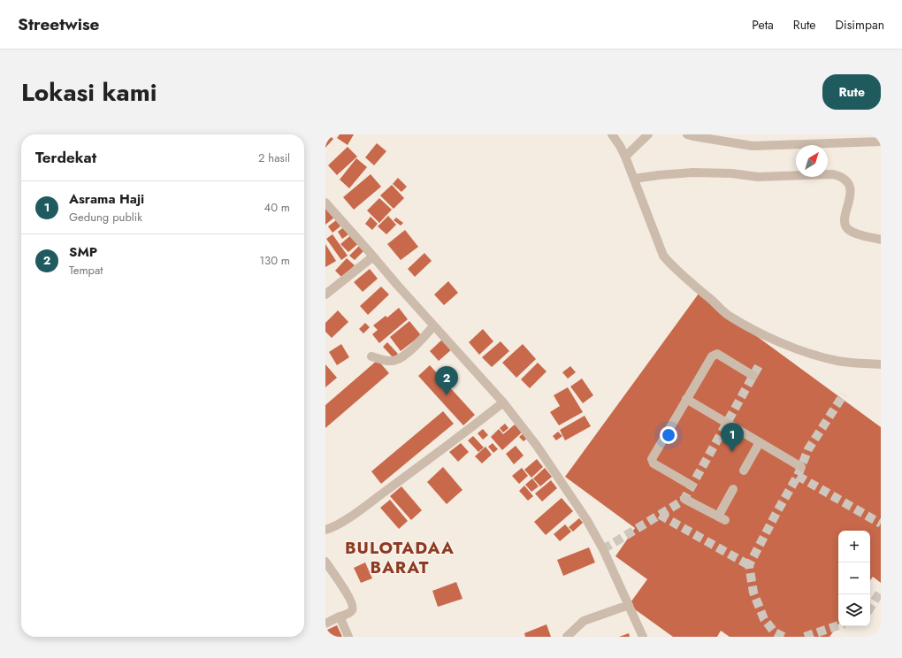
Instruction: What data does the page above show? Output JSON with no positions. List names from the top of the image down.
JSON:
{
  "districts": ["BULOTADAA BARAT"],
  "north": "top right",
  "page": {
    "header": "Streetwise",
    "nav": ["Peta", "Rute", "Disimpan"],
    "title": "Lokasi kami",
    "buttons": "Rute",
    "heading": ["Terdekat", "2 hasil"],
    "list": [
      {
        "mark": "1",
        "name": "Asrama Haji",
        "note": "Gedung publik",
        "value": "40 m"
      },
      {
        "mark": "2",
        "name": "SMP",
        "note": "Tempat",
        "value": "130 m"
      }
    ],
    "pins": ["2", "1"],
    "map_buttons": ["+", "−"]
  }
}
